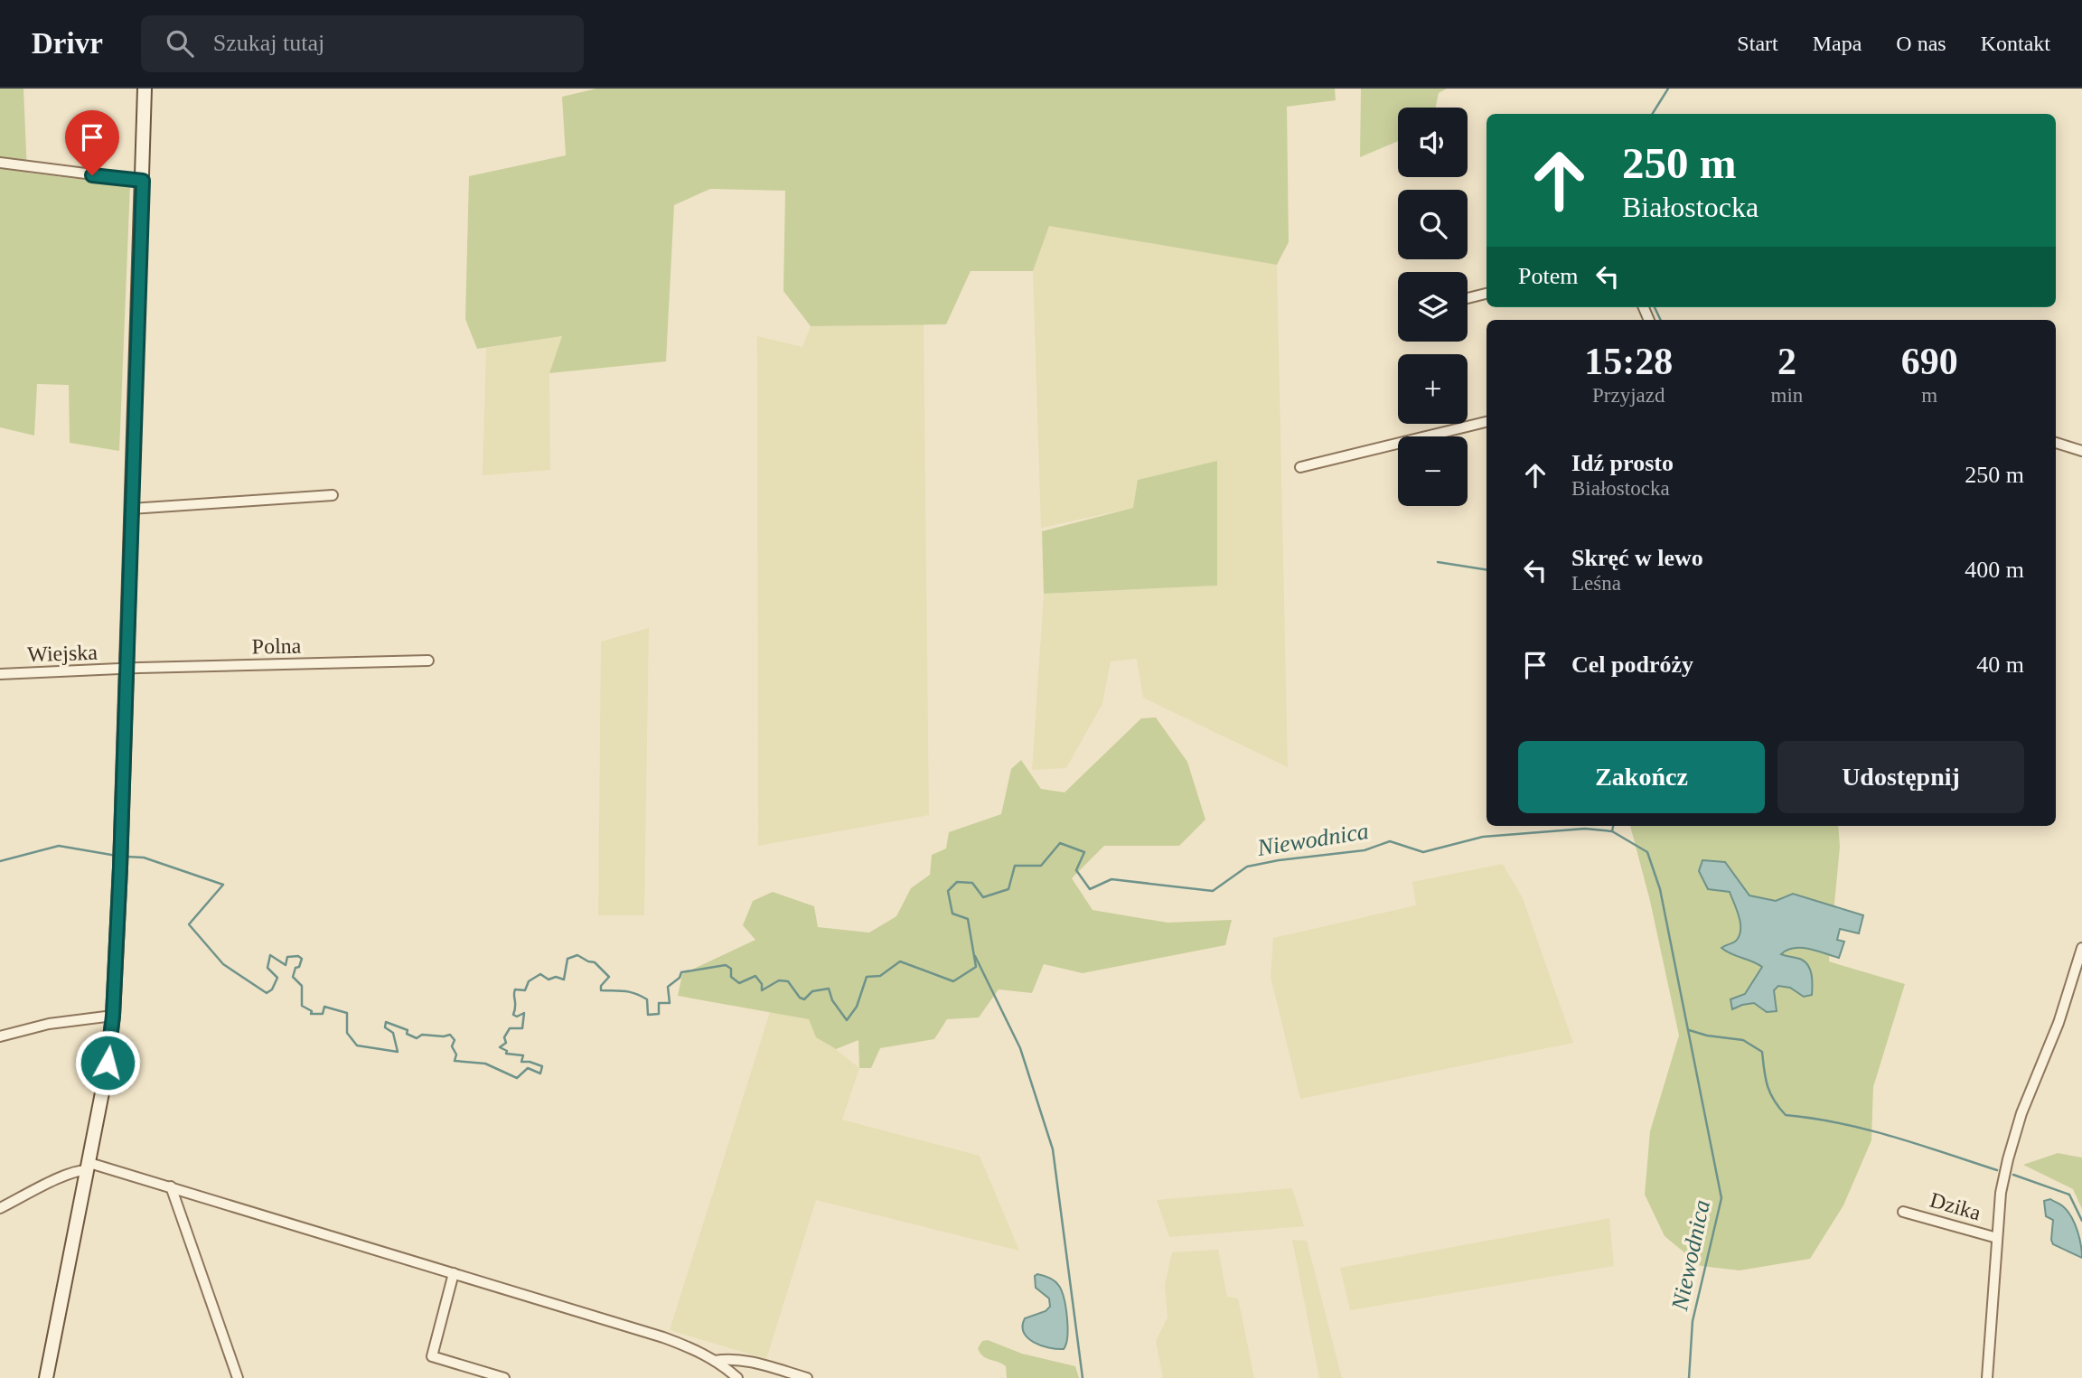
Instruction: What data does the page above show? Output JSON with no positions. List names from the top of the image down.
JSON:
{
  "streets": {
    "street": ["Polna", "Wiejska", "Dzika"]
  },
  "crossings": [
    ["Polna", "Wiejska"]
  ],
  "water": ["Niewodnica"],
  "page": {
    "header": "Drivr",
    "search": "Szukaj tutaj",
    "nav": [
      "Start",
      "Mapa",
      "O nas",
      "Kontakt"
    ],
    "map_buttons": ["+", "−"],
    "turn": ["250 m", "Białostocka"],
    "then": "Potem",
    "eta": [
      "15:28",
      "Przyjazd",
      "2",
      "min",
      "690",
      "m"
    ],
    "list": [
      {
        "name": "Idź prosto",
        "note": "Białostocka",
        "value": "250 m"
      },
      {
        "name": "Skręć w lewo",
        "note": "Leśna",
        "value": "400 m"
      },
      {
        "name": "Cel podróży",
        "value": "40 m"
      }
    ],
    "buttons": ["Zakończ", "Udostępnij"]
  }
}
